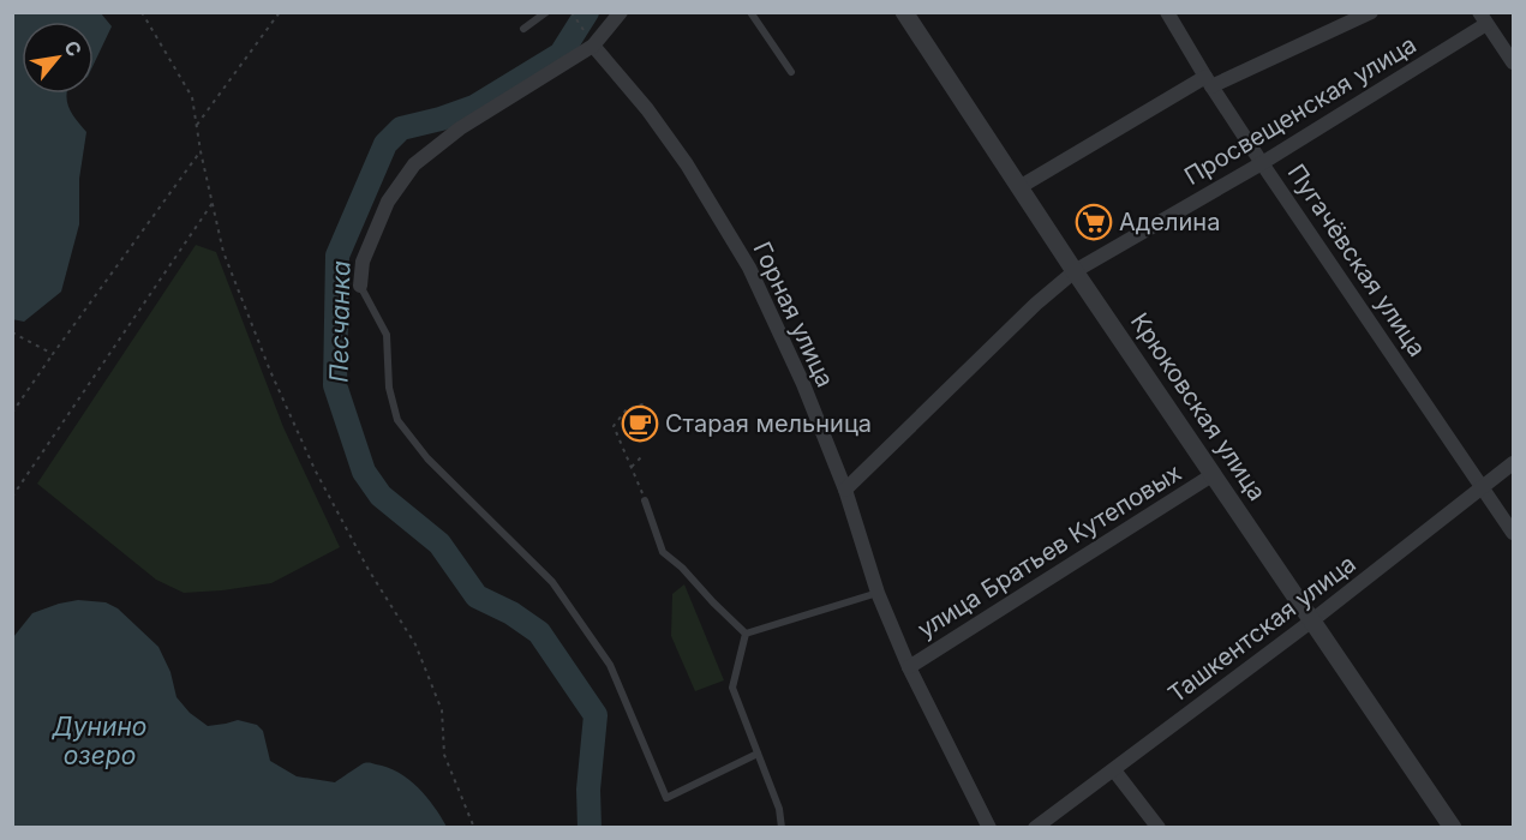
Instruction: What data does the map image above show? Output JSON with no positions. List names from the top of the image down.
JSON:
{
  "streets": {
    "street": [
      "Просвещенская улица",
      "Пугачёвская улица",
      "Горная улица",
      "Крюковская улица",
      "улица Братьев Кутеповых",
      "Ташкентская улица"
    ]
  },
  "crossings": [
    ["Просвещенская улица", "Пугачёвская улица"],
    ["Просвещенская улица", "Горная улица"],
    ["Просвещенская улица", "Крюковская улица"],
    ["Пугачёвская улица", "Ташкентская улица"],
    ["Горная улица", "улица Братьев Кутеповых"],
    ["Крюковская улица", "улица Братьев Кутеповых"],
    ["Крюковская улица", "Ташкентская улица"]
  ],
  "water": ["Песчанка", "Дунино озеро"],
  "places": {
    "supermarket": ["Аделина"],
    "cafe": ["Старая мельница"]
  },
  "north": "top right"
}
